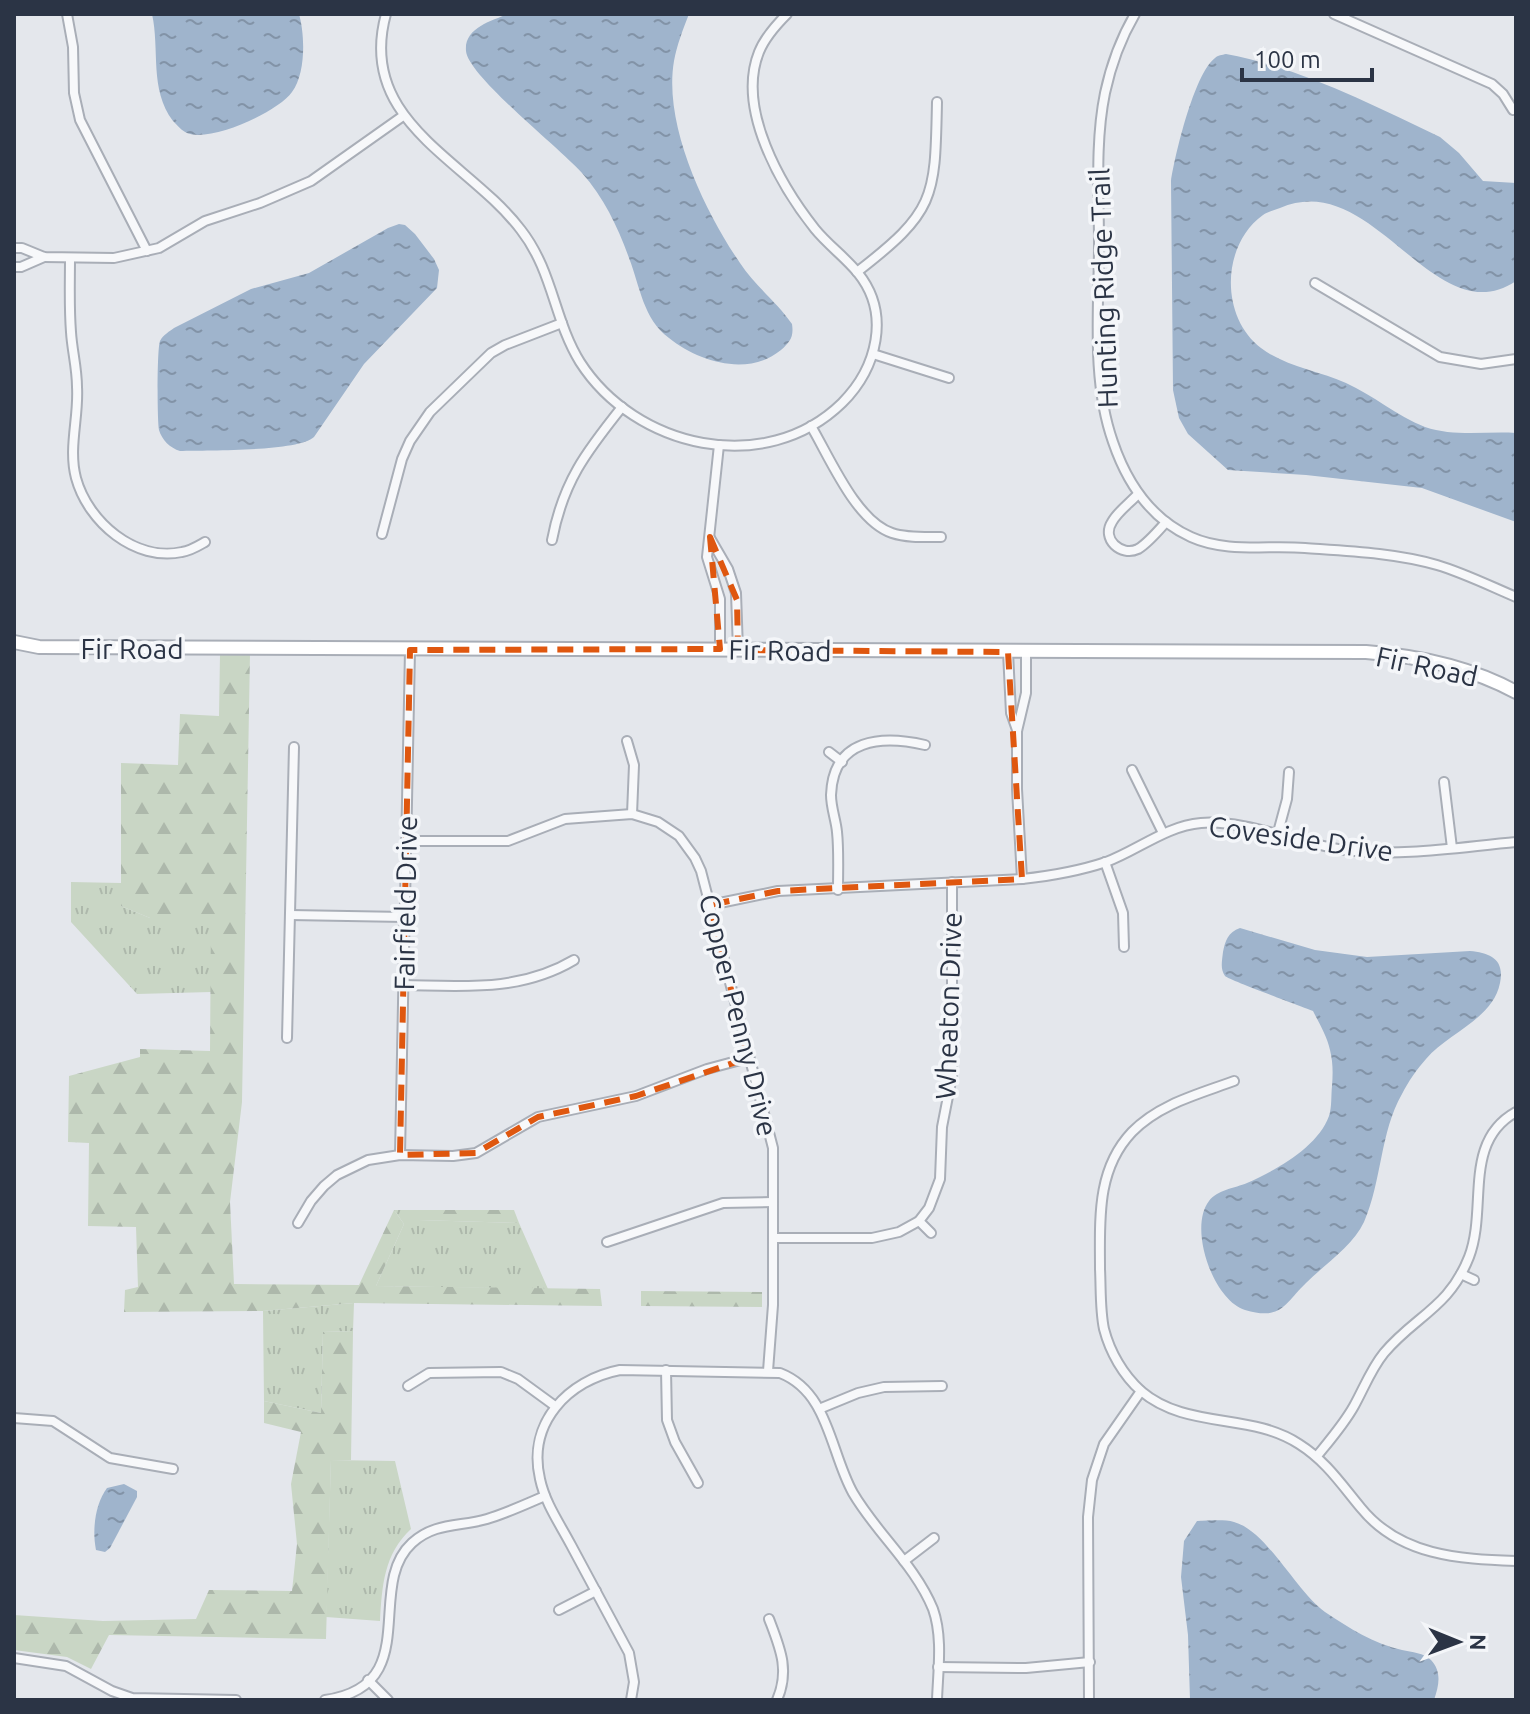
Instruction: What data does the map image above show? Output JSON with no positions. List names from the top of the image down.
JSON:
{
  "streets": {
    "street": [
      "Hunting Ridge Trail",
      "Fir Road",
      "Coveside Drive",
      "Fairfield Drive",
      "Wheaton Drive",
      "Copper Penny Drive"
    ]
  },
  "crossings": [
    ["Fir Road", "Fairfield Drive"],
    ["Coveside Drive", "Wheaton Drive"],
    ["Coveside Drive", "Copper Penny Drive"]
  ],
  "scale_bar": "100 m",
  "north": "right"
}
